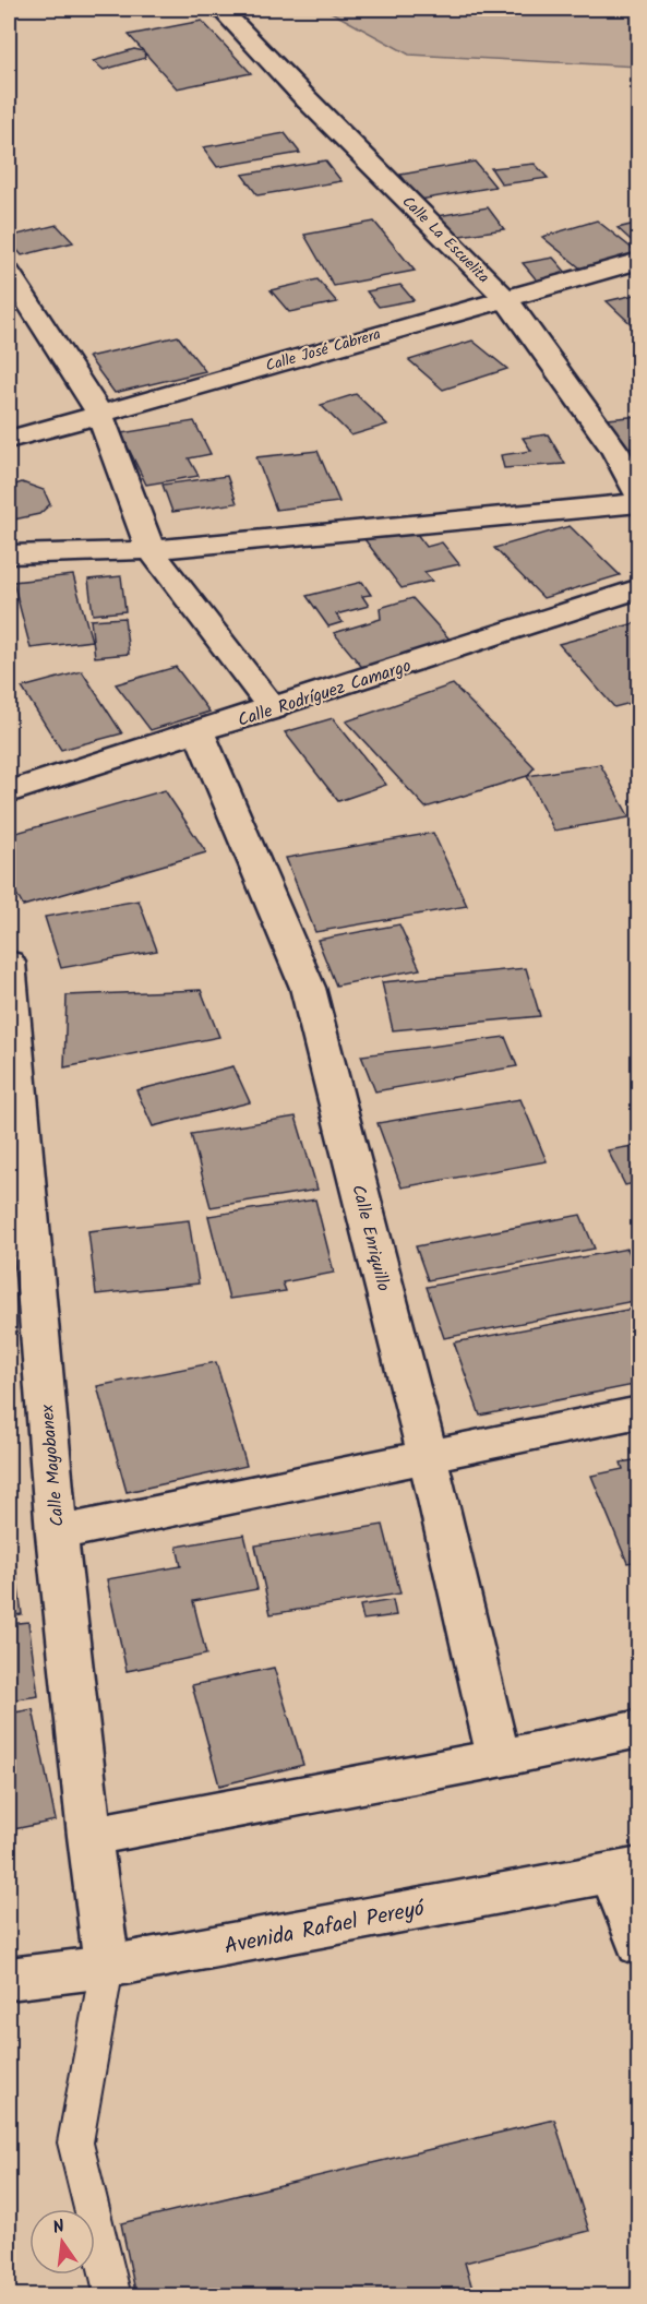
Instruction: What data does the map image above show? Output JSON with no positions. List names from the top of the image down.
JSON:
{
  "streets": {
    "street": [
      "Calle La Escuelita",
      "Calle José Cabrera",
      "Calle Rodríguez Camargo",
      "Calle Enriquillo",
      "Calle Mayobanex",
      "Avenida Rafael Pereyó"
    ]
  },
  "crossings": [
    ["Calle La Escuelita", "Calle José Cabrera"],
    ["Calle Rodríguez Camargo", "Calle Enriquillo"],
    ["Calle Mayobanex", "Avenida Rafael Pereyó"]
  ],
  "north": "top"
}
